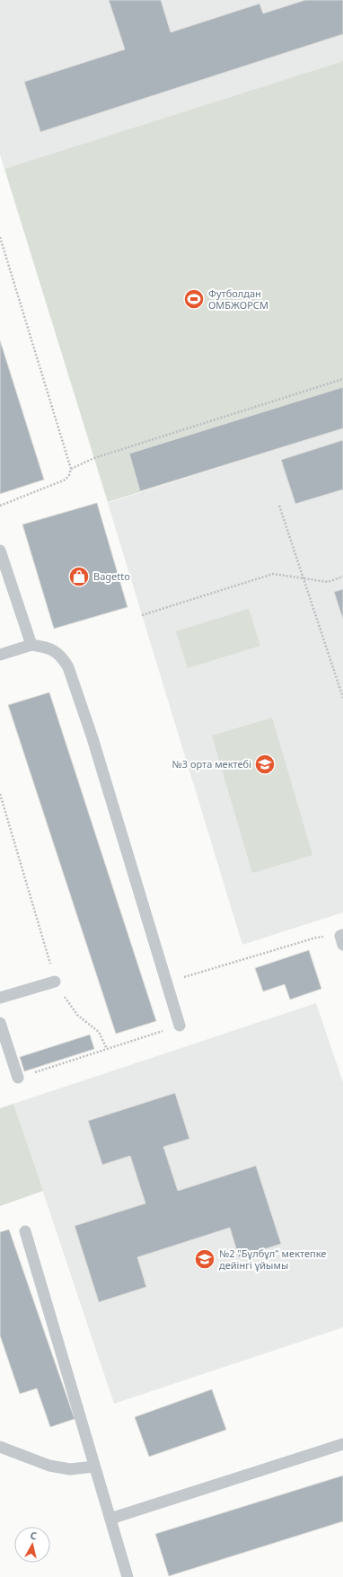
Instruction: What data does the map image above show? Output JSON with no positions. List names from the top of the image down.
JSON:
{
  "places": {
    "sports": ["Футболдан ОМБЖОРСМ"],
    "shop": ["Bagetto"],
    "school or university": ["№3 орта мектебі", "№2 \"Бұлбұл\" мектепке дейінгі ұйымы"]
  },
  "north": "top"
}
